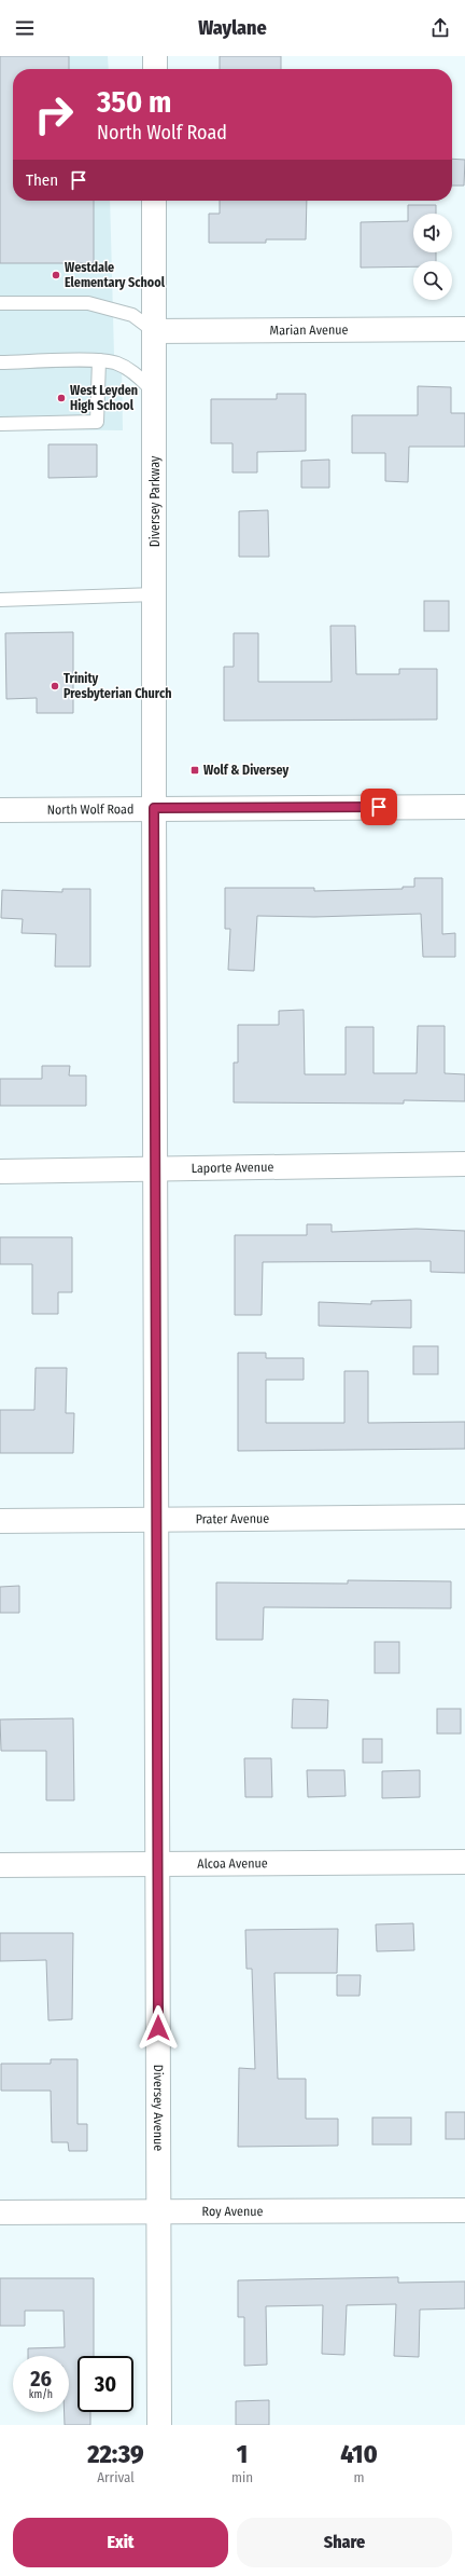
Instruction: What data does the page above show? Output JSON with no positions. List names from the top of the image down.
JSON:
{
  "streets": {
    "street": [
      "Marian Avenue",
      "Diversey Parkway",
      "North Wolf Road",
      "Laporte Avenue",
      "Prater Avenue",
      "Alcoa Avenue",
      "Diversey Avenue",
      "Roy Avenue"
    ]
  },
  "crossings": [
    ["Marian Avenue", "Diversey Parkway"],
    ["Diversey Parkway", "North Wolf Road"],
    ["Diversey Parkway", "Diversey Avenue"],
    ["North Wolf Road", "Diversey Avenue"],
    ["Laporte Avenue", "Diversey Avenue"],
    ["Prater Avenue", "Diversey Avenue"],
    ["Alcoa Avenue", "Diversey Avenue"],
    ["Diversey Avenue", "Roy Avenue"]
  ],
  "places": {
    "other": ["Westdale Elementary School", "West Leyden High School", "Trinity Presbyterian Church"],
    "transit": ["Wolf & Diversey"]
  },
  "page": {
    "header": "Waylane",
    "turn": ["350 m", "North Wolf Road"],
    "then": "Then",
    "speed": "26 km/h",
    "limit": "30",
    "eta": [
      "22:39",
      "Arrival",
      "1",
      "min",
      "410",
      "m"
    ],
    "buttons": ["Exit", "Share"]
  }
}
